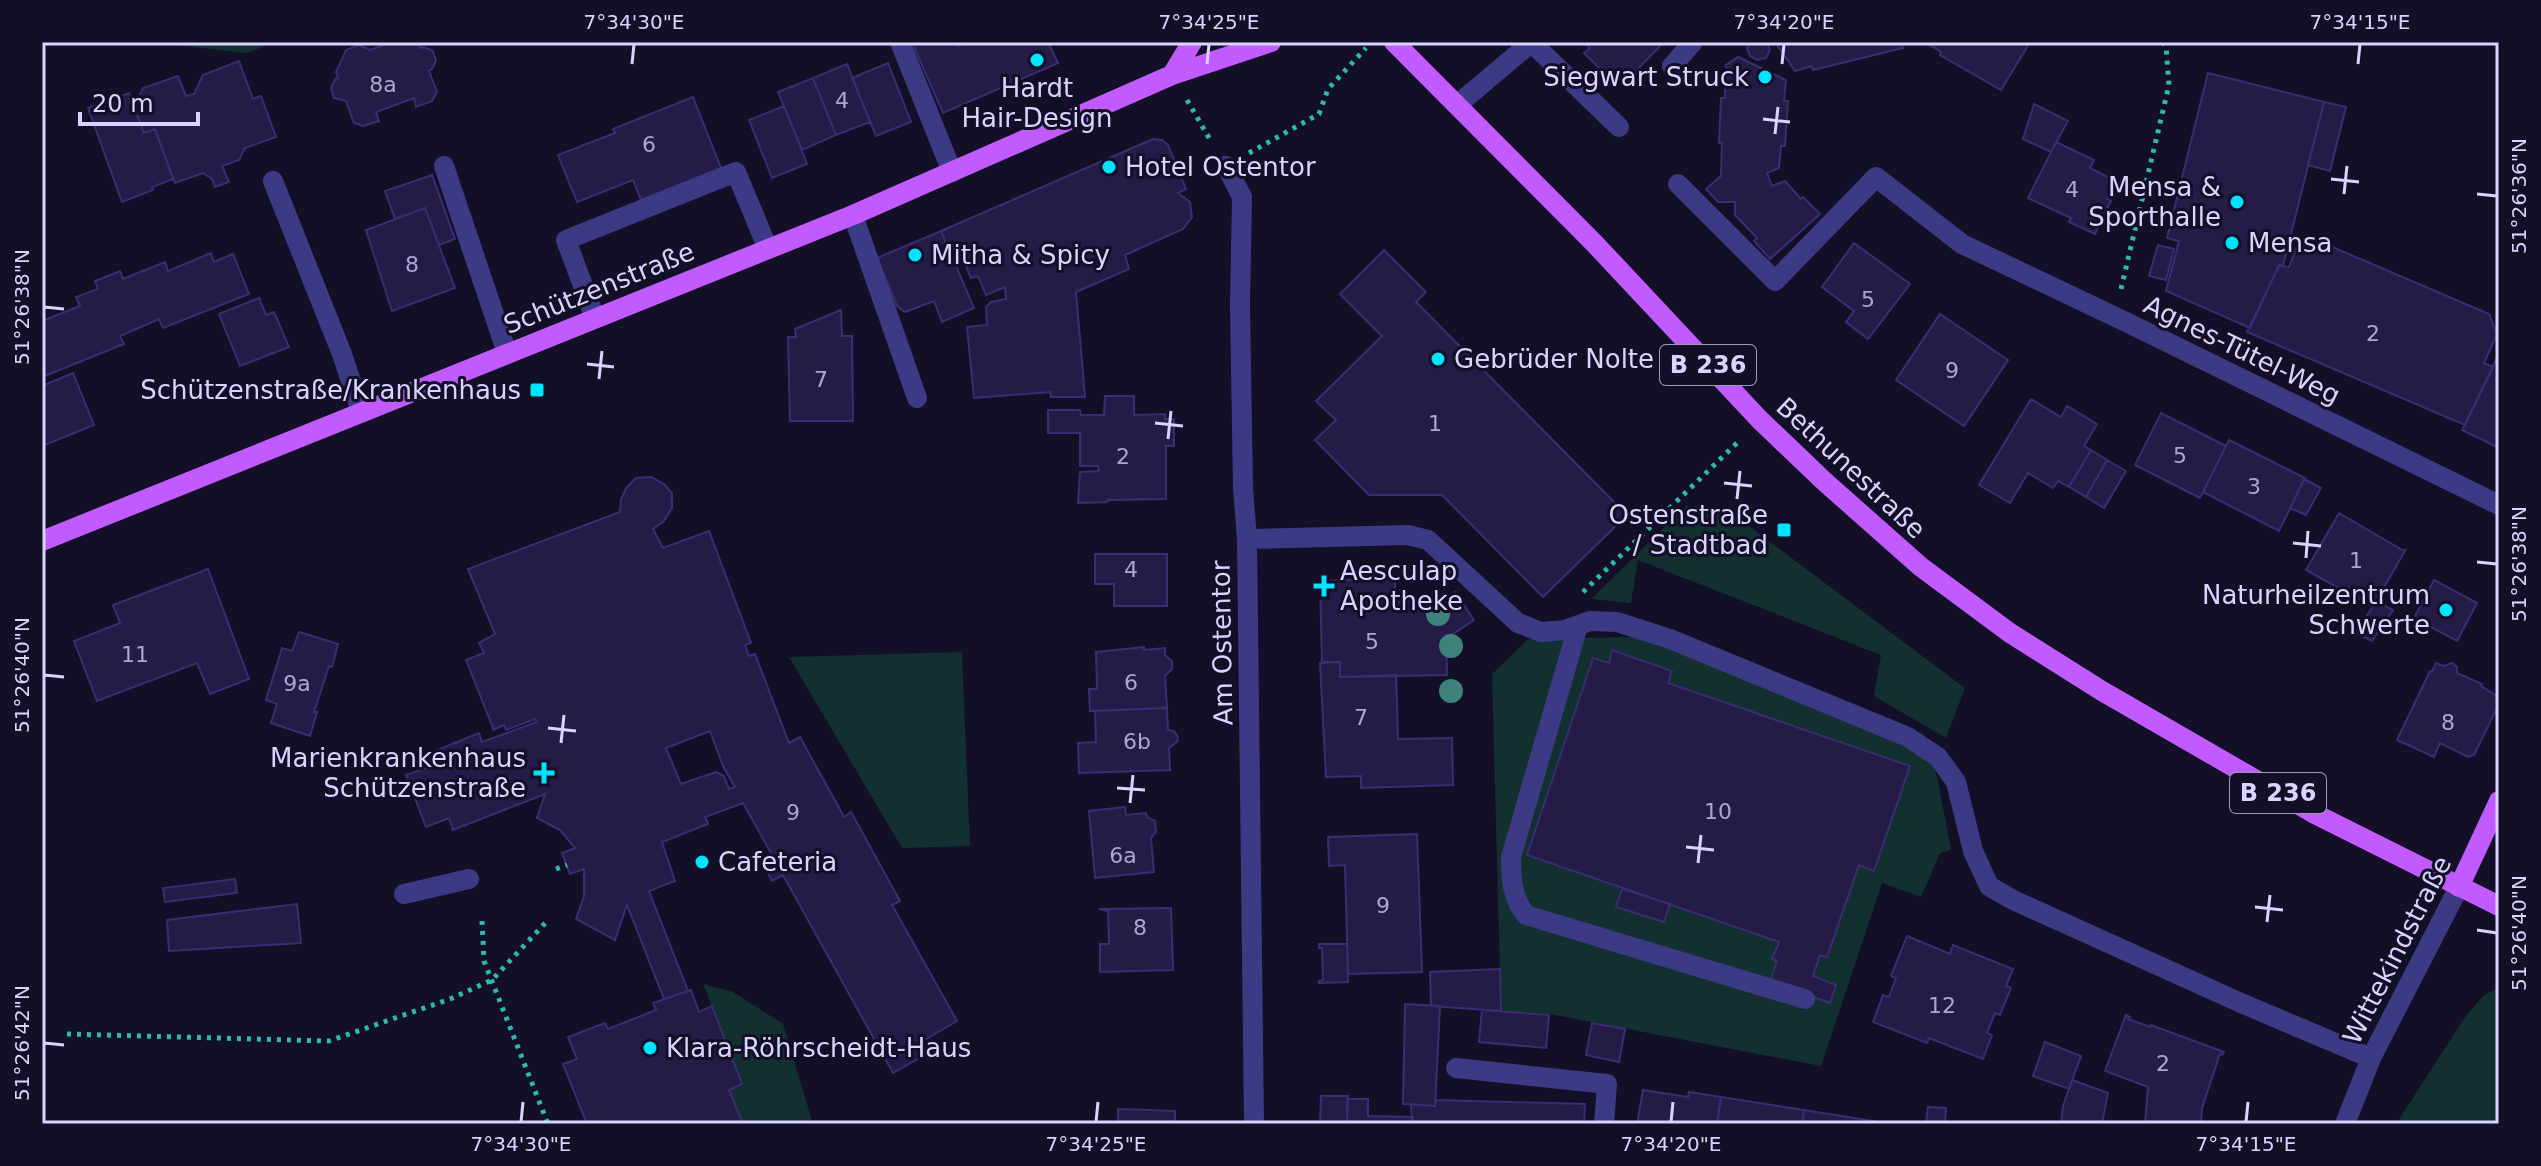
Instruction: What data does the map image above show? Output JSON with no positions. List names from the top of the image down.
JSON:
{
  "streets": {
    "main road": [
      "Schützenstraße",
      "B 236",
      "Bethunestraße",
      "Wittekindstraße"
    ],
    "street": ["Agnes-Tütel-Weg", "Am Ostentor"]
  },
  "crossings": [
    ["B 236", "Bethunestraße"],
    ["B 236", "Wittekindstraße"],
    ["Bethunestraße", "Wittekindstraße"]
  ],
  "places": {
    "other": [
      "Hardt Hair-Design",
      "Siegwart Struck",
      "Hotel Ostentor",
      "Mensa & Sporthalle",
      "Mensa",
      "Mitha & Spicy",
      "Gebrüder Nolte",
      "Naturheilzentrum Schwerte",
      "Cafeteria",
      "Klara-Röhrscheidt-Haus"
    ],
    "transit": ["Schützenstraße/Krankenhaus", "Ostenstraße / Stadtbad"],
    "health": ["Aesculap Apotheke", "Marienkrankenhaus Schützenstraße"]
  },
  "house_numbers": [
    "8a",
    "4",
    "6",
    "4",
    "8",
    "5",
    "2",
    "9",
    "7",
    "1",
    "5",
    "2",
    "3",
    "1",
    "4",
    "5",
    "11",
    "6",
    "9a",
    "7",
    "8",
    "6b",
    "10",
    "9",
    "6a",
    "9",
    "8",
    "12",
    "2"
  ],
  "scale_bar": "20 m",
  "coordinates": [
    "7°34'30\"E",
    "7°34'25\"E",
    "7°34'20\"E",
    "7°34'15\"E",
    "51°26'36\"N",
    "51°26'38\"N",
    "51°26'40\"N",
    "51°26'42\"N"
  ]
}
